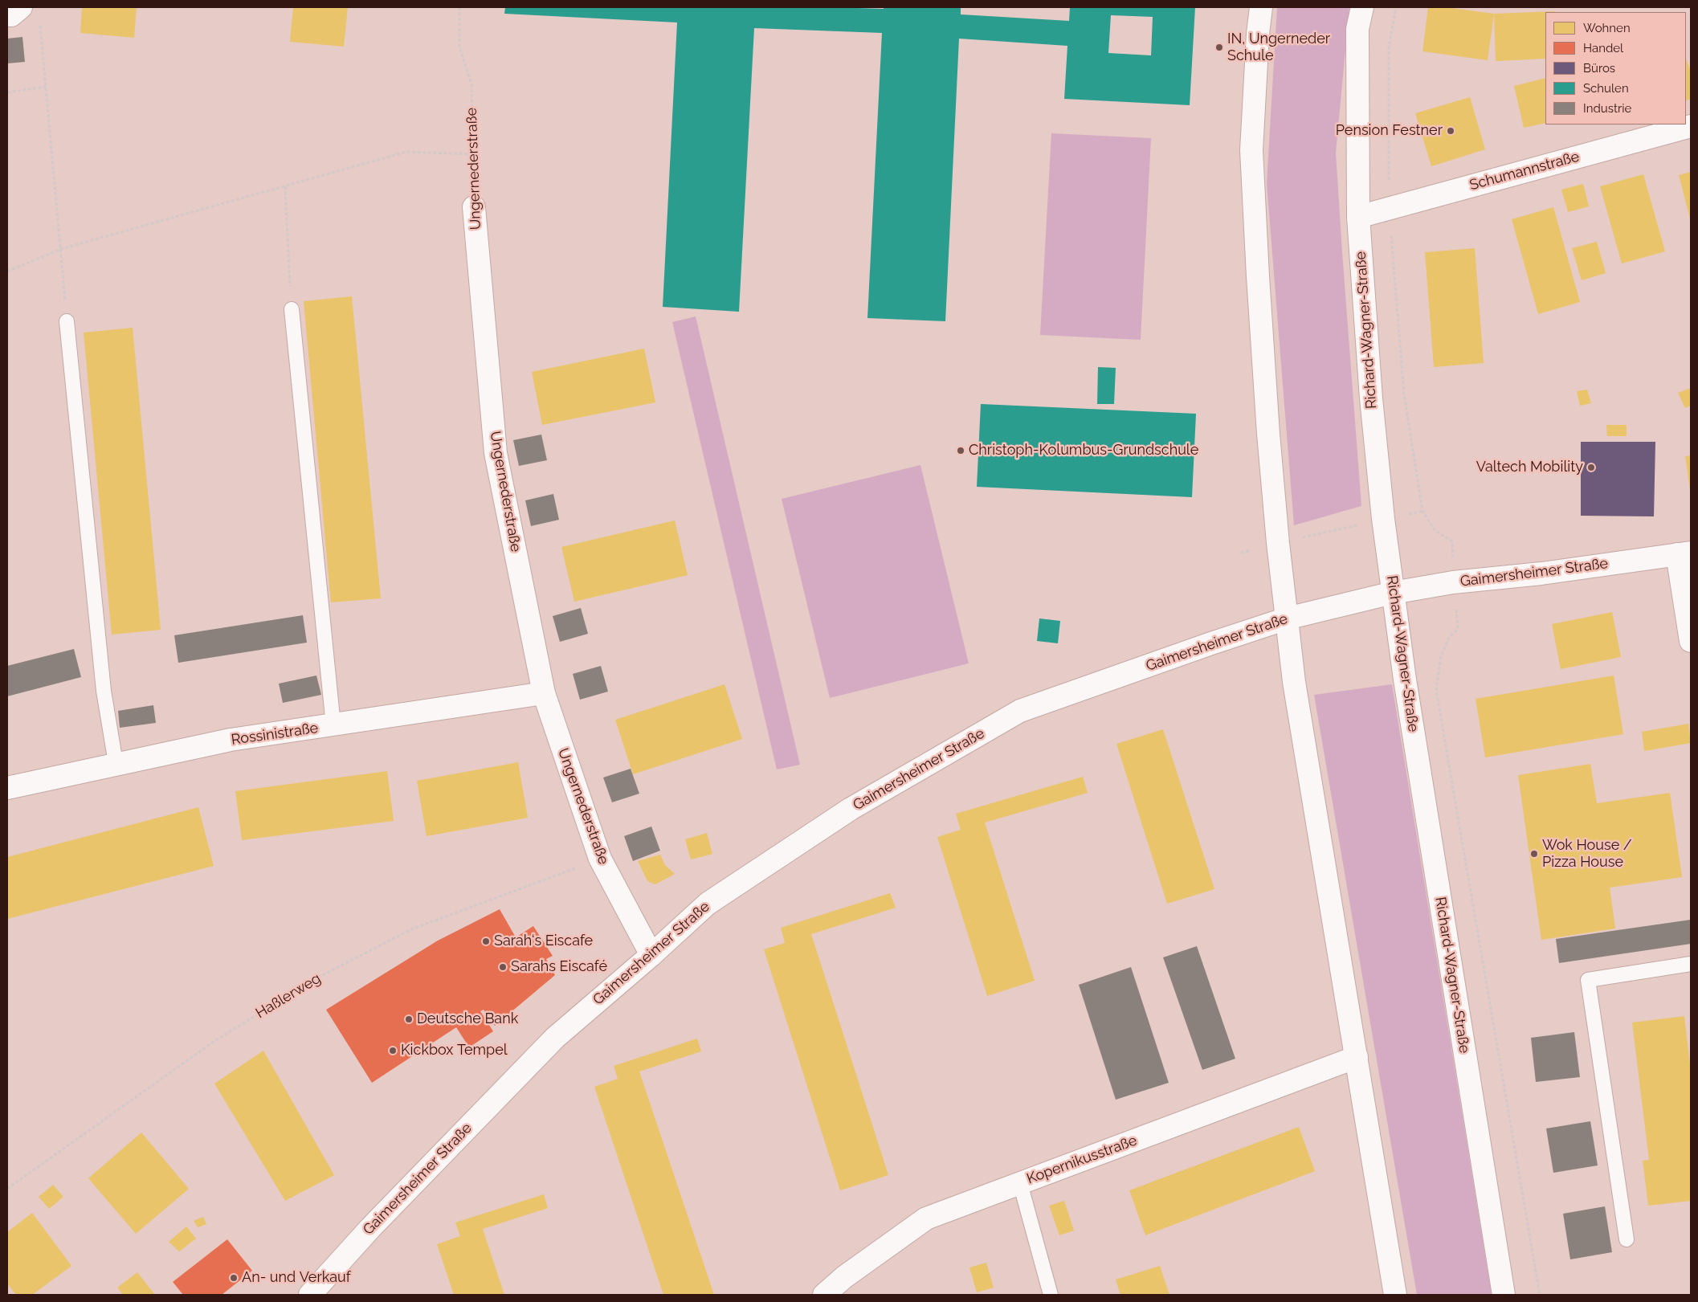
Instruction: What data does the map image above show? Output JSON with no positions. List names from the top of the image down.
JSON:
{
  "streets": {
    "street": [
      "Ungernederstraße",
      "Schumannstraße",
      "Richard-Wagner-Straße",
      "Gaimersheimer Straße",
      "Rossinistraße",
      "Kopernikusstraße"
    ],
    "path": ["Haßlerweg"]
  },
  "crossings": [
    ["Ungernederstraße", "Gaimersheimer Straße"],
    ["Ungernederstraße", "Rossinistraße"],
    ["Ungernederstraße", "Haßlerweg"],
    ["Schumannstraße", "Richard-Wagner-Straße"],
    ["Richard-Wagner-Straße", "Gaimersheimer Straße"]
  ],
  "places": [
    "IN, Ungerneder Schule",
    "Pension Festner",
    "Christoph-Kolumbus-Grundschule",
    "Valtech Mobility",
    "Wok House / Pizza House",
    "Sarah‘s Eiscafe",
    "Sarahs Eiscafé",
    "Deutsche Bank",
    "Kickbox Tempel",
    "An- und Verkauf"
  ],
  "legend": [
    "Wohnen",
    "Handel",
    "Büros",
    "Schulen",
    "Industrie"
  ]
}
